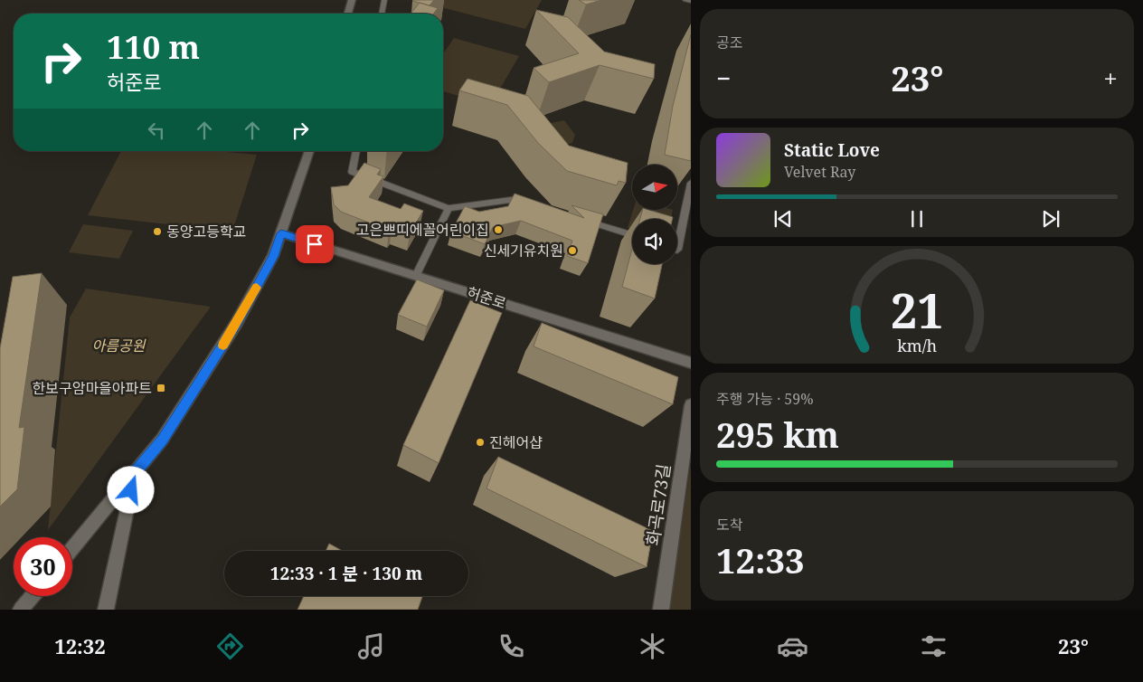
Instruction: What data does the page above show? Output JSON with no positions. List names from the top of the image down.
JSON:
{
  "streets": {
    "street": ["허준로", "화곡로73길"]
  },
  "parks": ["아름공원"],
  "places": {
    "other": [
      "고은쁘띠에꼴어린이집",
      "동양고등학교",
      "신세기유치원",
      "진헤어샵"
    ],
    "transit": ["한보구암마을아파트"]
  },
  "north": "right",
  "page": {
    "tile": [
      "공조",
      ["주행 가능 · 59%", "295 km"],
      ["도착", "12:33"]
    ],
    "turn": ["110 m", "허준로"],
    "heat": ["−", "23°", "+"],
    "song": ["Static Love", "Velvet Ray"],
    "limit": "30",
    "trip": "12:33 · 1 분 · 130 m",
    "tabs": ["12:32", "23°"],
    "gauge": ["21", "km/h"]
  }
}
